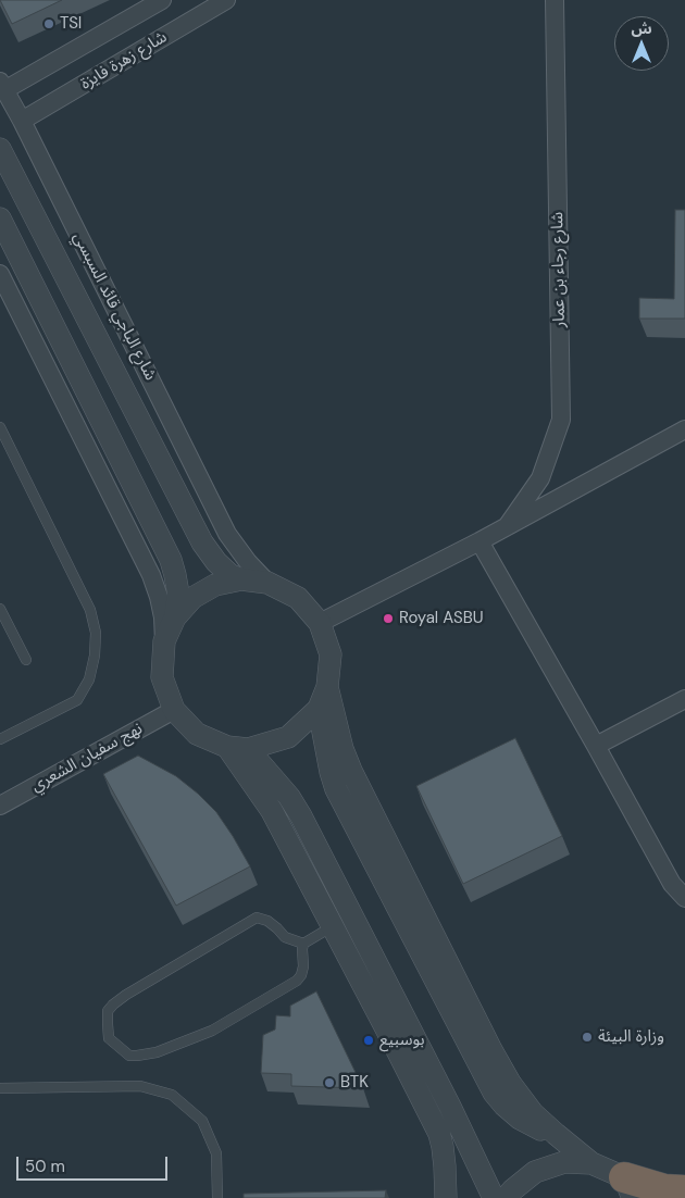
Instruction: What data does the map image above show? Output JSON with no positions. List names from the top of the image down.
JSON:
{
  "streets": {
    "street": [
      "شارع زهرة فايزة",
      "شارع رجاء بن عمار",
      "شارع الباجي قائد السبسي",
      "نهج سفيان الشعري"
    ]
  },
  "crossings": [
    ["شارع زهرة فايزة", "شارع الباجي قائد السبسي"],
    ["شارع الباجي قائد السبسي", "نهج سفيان الشعري"]
  ],
  "places": [
    "TSI",
    "Royal ASBU",
    "وزارة البيئة",
    "بوسبيع",
    "BTK"
  ],
  "scale_bar": "50 m",
  "north": "top"
}
